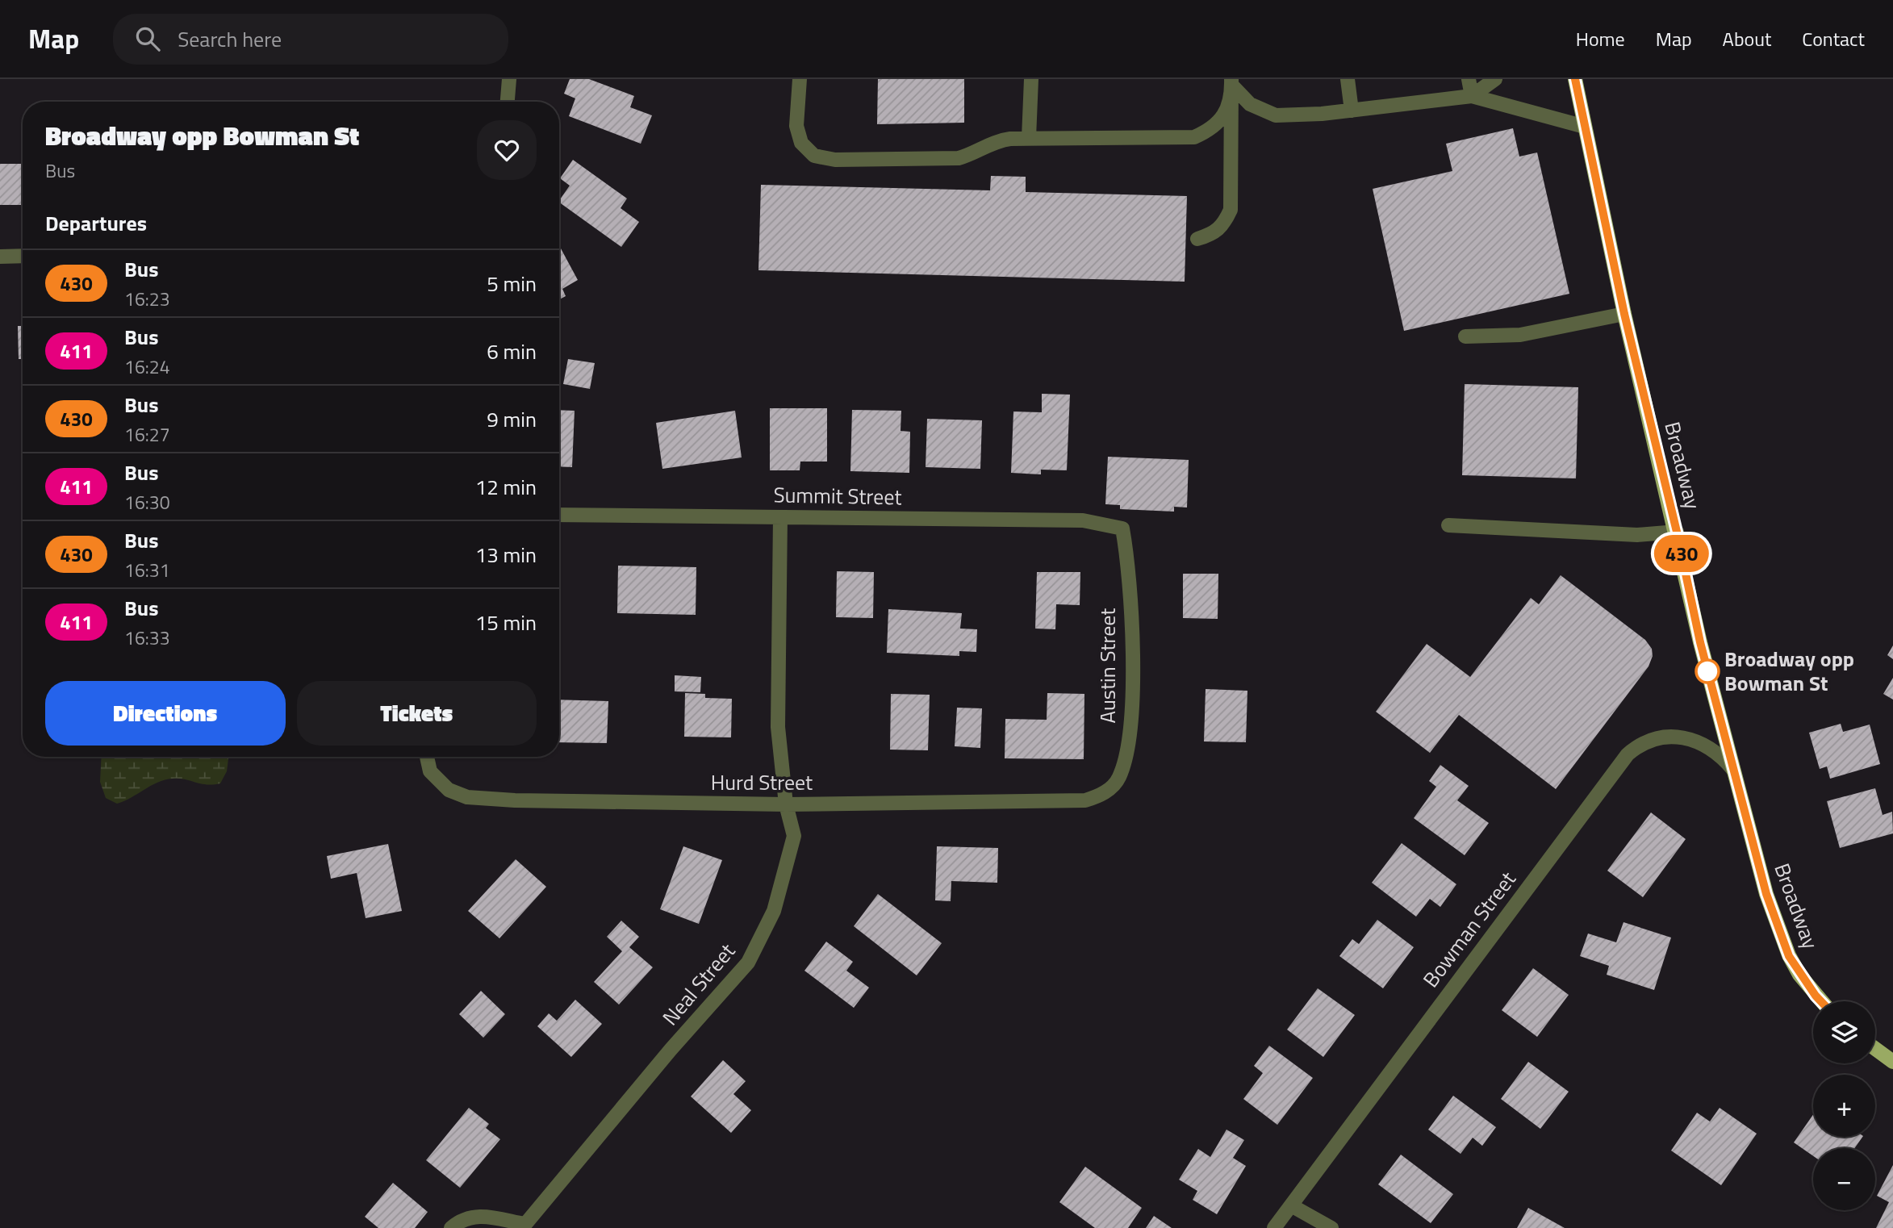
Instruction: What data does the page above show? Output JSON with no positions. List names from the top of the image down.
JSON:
{
  "streets": {
    "main road": ["Broadway"],
    "street": [
      "Summit Street",
      "Austin Street",
      "Hurd Street",
      "Bowman Street",
      "Neal Street"
    ]
  },
  "crossings": [
    ["Broadway", "Bowman Street"],
    ["Summit Street", "Austin Street"],
    ["Summit Street", "Neal Street"],
    ["Austin Street", "Hurd Street"],
    ["Hurd Street", "Neal Street"]
  ],
  "places": ["Broadway opp Bowman St"],
  "lines": ["bus line 430"],
  "page": {
    "header": "Map",
    "search": "Search here",
    "nav": [
      "Home",
      "Map",
      "About",
      "Contact"
    ],
    "on_map": "430",
    "heading": [
      ["Broadway opp Bowman St", "Bus"],
      "Departures"
    ],
    "list": [
      {
        "mark": "430",
        "name": "Bus",
        "note": "16:23",
        "value": "5 min"
      },
      {
        "mark": "411",
        "name": "Bus",
        "note": "16:24",
        "value": "6 min"
      },
      {
        "mark": "430",
        "name": "Bus",
        "note": "16:27",
        "value": "9 min"
      },
      {
        "mark": "411",
        "name": "Bus",
        "note": "16:30",
        "value": "12 min"
      },
      {
        "mark": "430",
        "name": "Bus",
        "note": "16:31",
        "value": "13 min"
      },
      {
        "mark": "411",
        "name": "Bus",
        "note": "16:33",
        "value": "15 min"
      }
    ],
    "buttons": ["Directions", "Tickets"],
    "map_buttons": ["+", "−"]
  }
}
